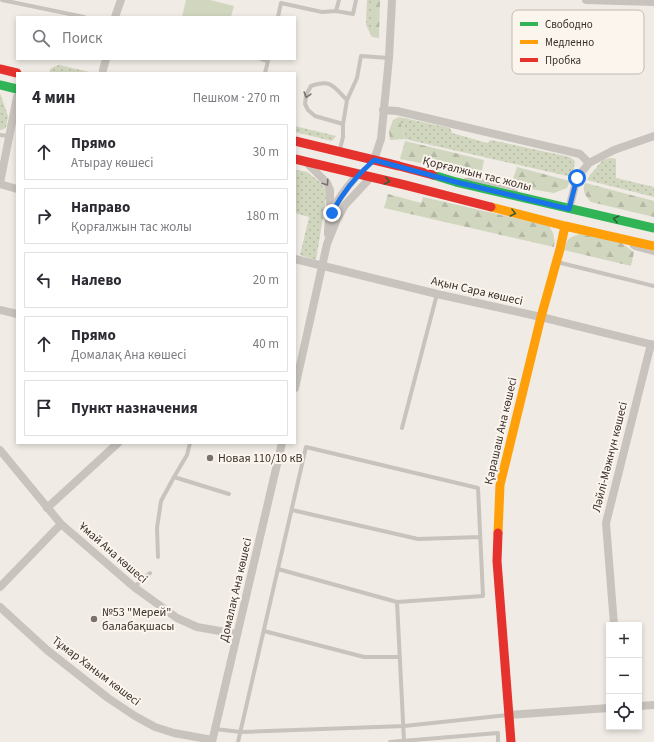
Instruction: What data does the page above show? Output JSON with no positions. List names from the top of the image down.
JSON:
{
  "streets": {
    "main road": ["Қорғалжын тас жолы", "Қарашаш Ана көшесі"],
    "street": [
      "Ақын Сара көшесі",
      "Ләйлі-Мәжнүн көшесі",
      "Ұмай Ана көшесі",
      "Домалақ Ана көшесі",
      "Тұмар Ханым көшесі"
    ]
  },
  "crossings": [
    ["Ақын Сара көшесі", "Қарашаш Ана көшесі"],
    ["Ақын Сара көшесі", "Ләйлі-Мәжнүн көшесі"],
    ["Ұмай Ана көшесі", "Домалақ Ана көшесі"],
    ["Домалақ Ана көшесі", "Тұмар Ханым көшесі"]
  ],
  "places": ["Новая 110/10 кВ", "№53 \"Мерей\" балабақшасы"],
  "legend": ["Свободно", "Медленно", "Пробка"],
  "page": {
    "search": "Поиск",
    "heading": ["4 мин", "Пешком · 270 m"],
    "list": [
      ["Прямо", "Атырау көшесі", "30 m"],
      ["Направо", "Қорғалжын тас жолы", "180 m"],
      ["Налево", "20 m"],
      ["Прямо", "Домалақ Ана көшесі", "40 m"],
      "Пункт назначения"
    ],
    "map_buttons": ["+", "−"]
  }
}
